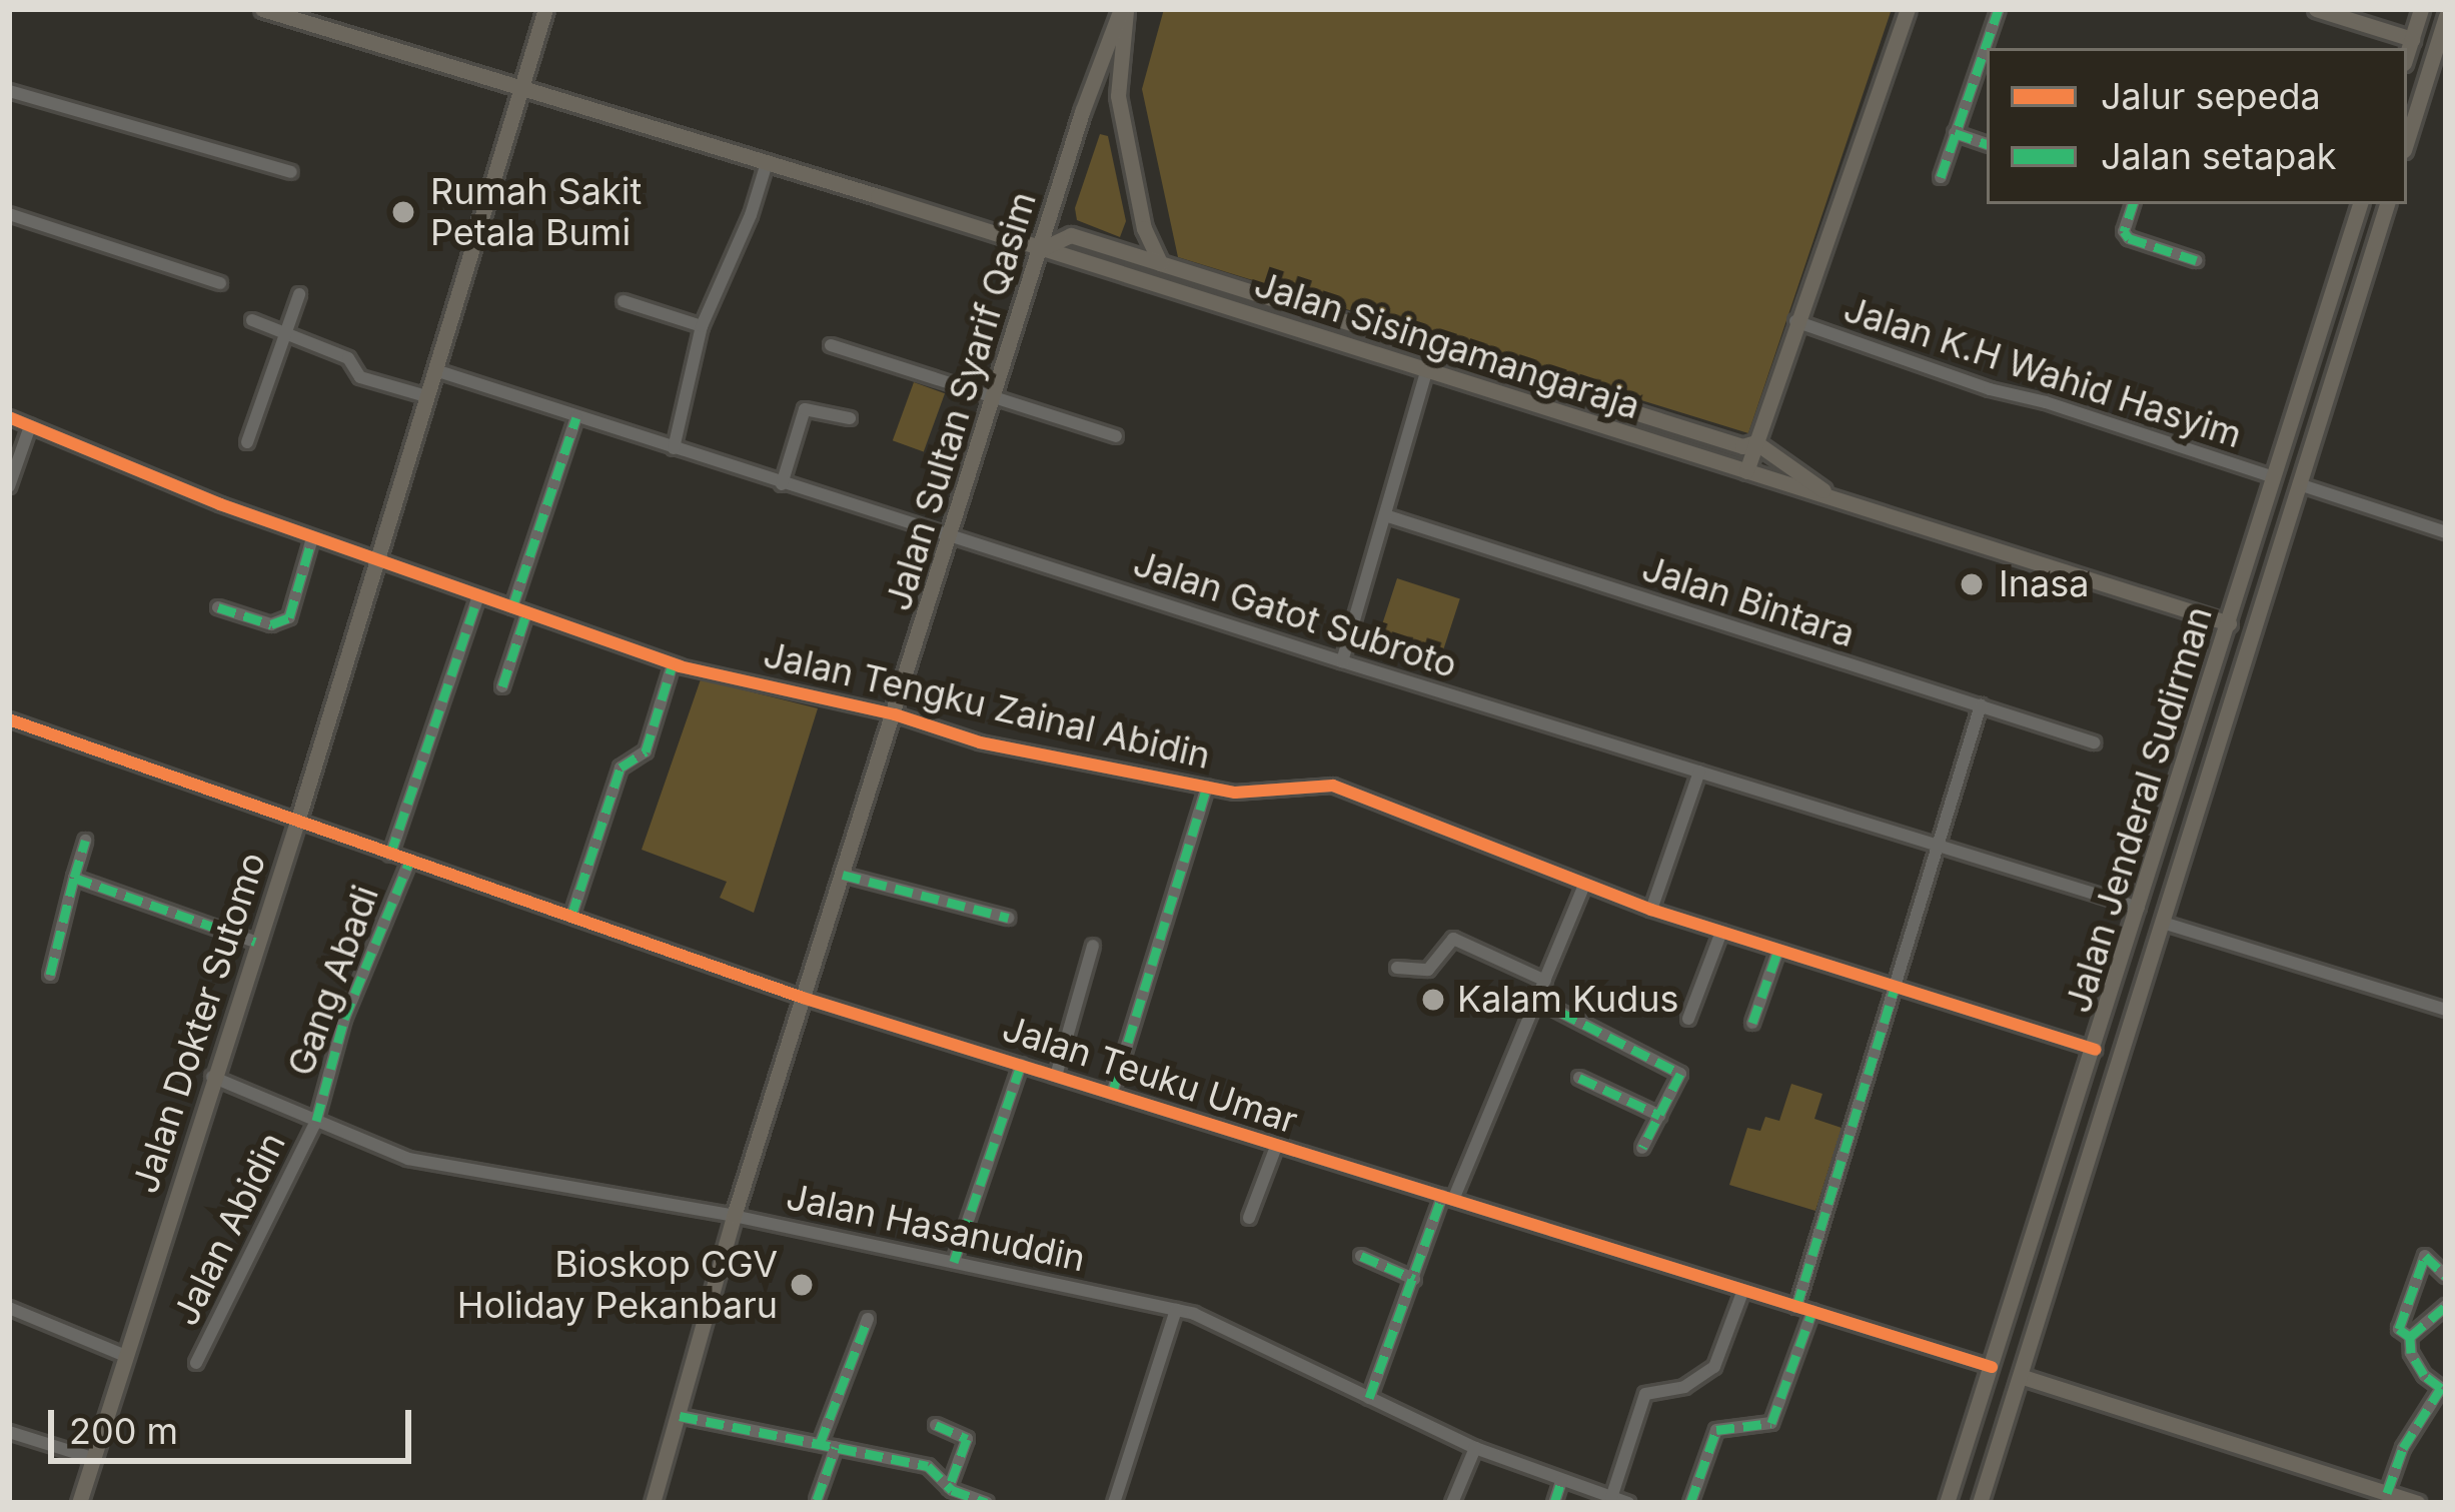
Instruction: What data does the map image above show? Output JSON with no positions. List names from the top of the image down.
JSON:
{
  "streets": {
    "main road": [
      "Jalan Sisingamangaraja",
      "Jalan Sultan Syarif Qasim",
      "Jalan Jenderal Sudirman",
      "Jalan Dokter Sutomo"
    ],
    "street": [
      "Jalan K.H Wahid Hasyim",
      "Jalan Bintara",
      "Jalan Gatot Subroto",
      "Jalan Tengku Zainal Abidin",
      "Gang Abadi",
      "Jalan Teuku Umar",
      "Jalan Hasanuddin",
      "Jalan Abidin"
    ]
  },
  "crossings": [
    ["Jalan Sisingamangaraja", "Jalan Sultan Syarif Qasim"],
    ["Jalan Sisingamangaraja", "Jalan Jenderal Sudirman"],
    ["Jalan Sisingamangaraja", "Jalan Dokter Sutomo"],
    ["Jalan K.H Wahid Hasyim", "Jalan Jenderal Sudirman"],
    ["Jalan Sultan Syarif Qasim", "Jalan Gatot Subroto"],
    ["Jalan Sultan Syarif Qasim", "Jalan Tengku Zainal Abidin"],
    ["Jalan Sultan Syarif Qasim", "Jalan Teuku Umar"],
    ["Jalan Sultan Syarif Qasim", "Jalan Hasanuddin"],
    ["Jalan Gatot Subroto", "Jalan Jenderal Sudirman"],
    ["Jalan Gatot Subroto", "Jalan Dokter Sutomo"],
    ["Jalan Tengku Zainal Abidin", "Jalan Jenderal Sudirman"],
    ["Jalan Tengku Zainal Abidin", "Jalan Dokter Sutomo"],
    ["Jalan Jenderal Sudirman", "Jalan Teuku Umar"],
    ["Gang Abadi", "Jalan Teuku Umar"],
    ["Gang Abadi", "Jalan Hasanuddin"],
    ["Gang Abadi", "Jalan Abidin"],
    ["Jalan Dokter Sutomo", "Jalan Teuku Umar"],
    ["Jalan Dokter Sutomo", "Jalan Hasanuddin"],
    ["Jalan Hasanuddin", "Jalan Abidin"]
  ],
  "places": [
    "Rumah Sakit Petala Bumi",
    "Inasa",
    "Kalam Kudus",
    "Bioskop CGV Holiday Pekanbaru"
  ],
  "legend": ["Jalur sepeda", "Jalan setapak"],
  "scale_bar": "200 m"
}
